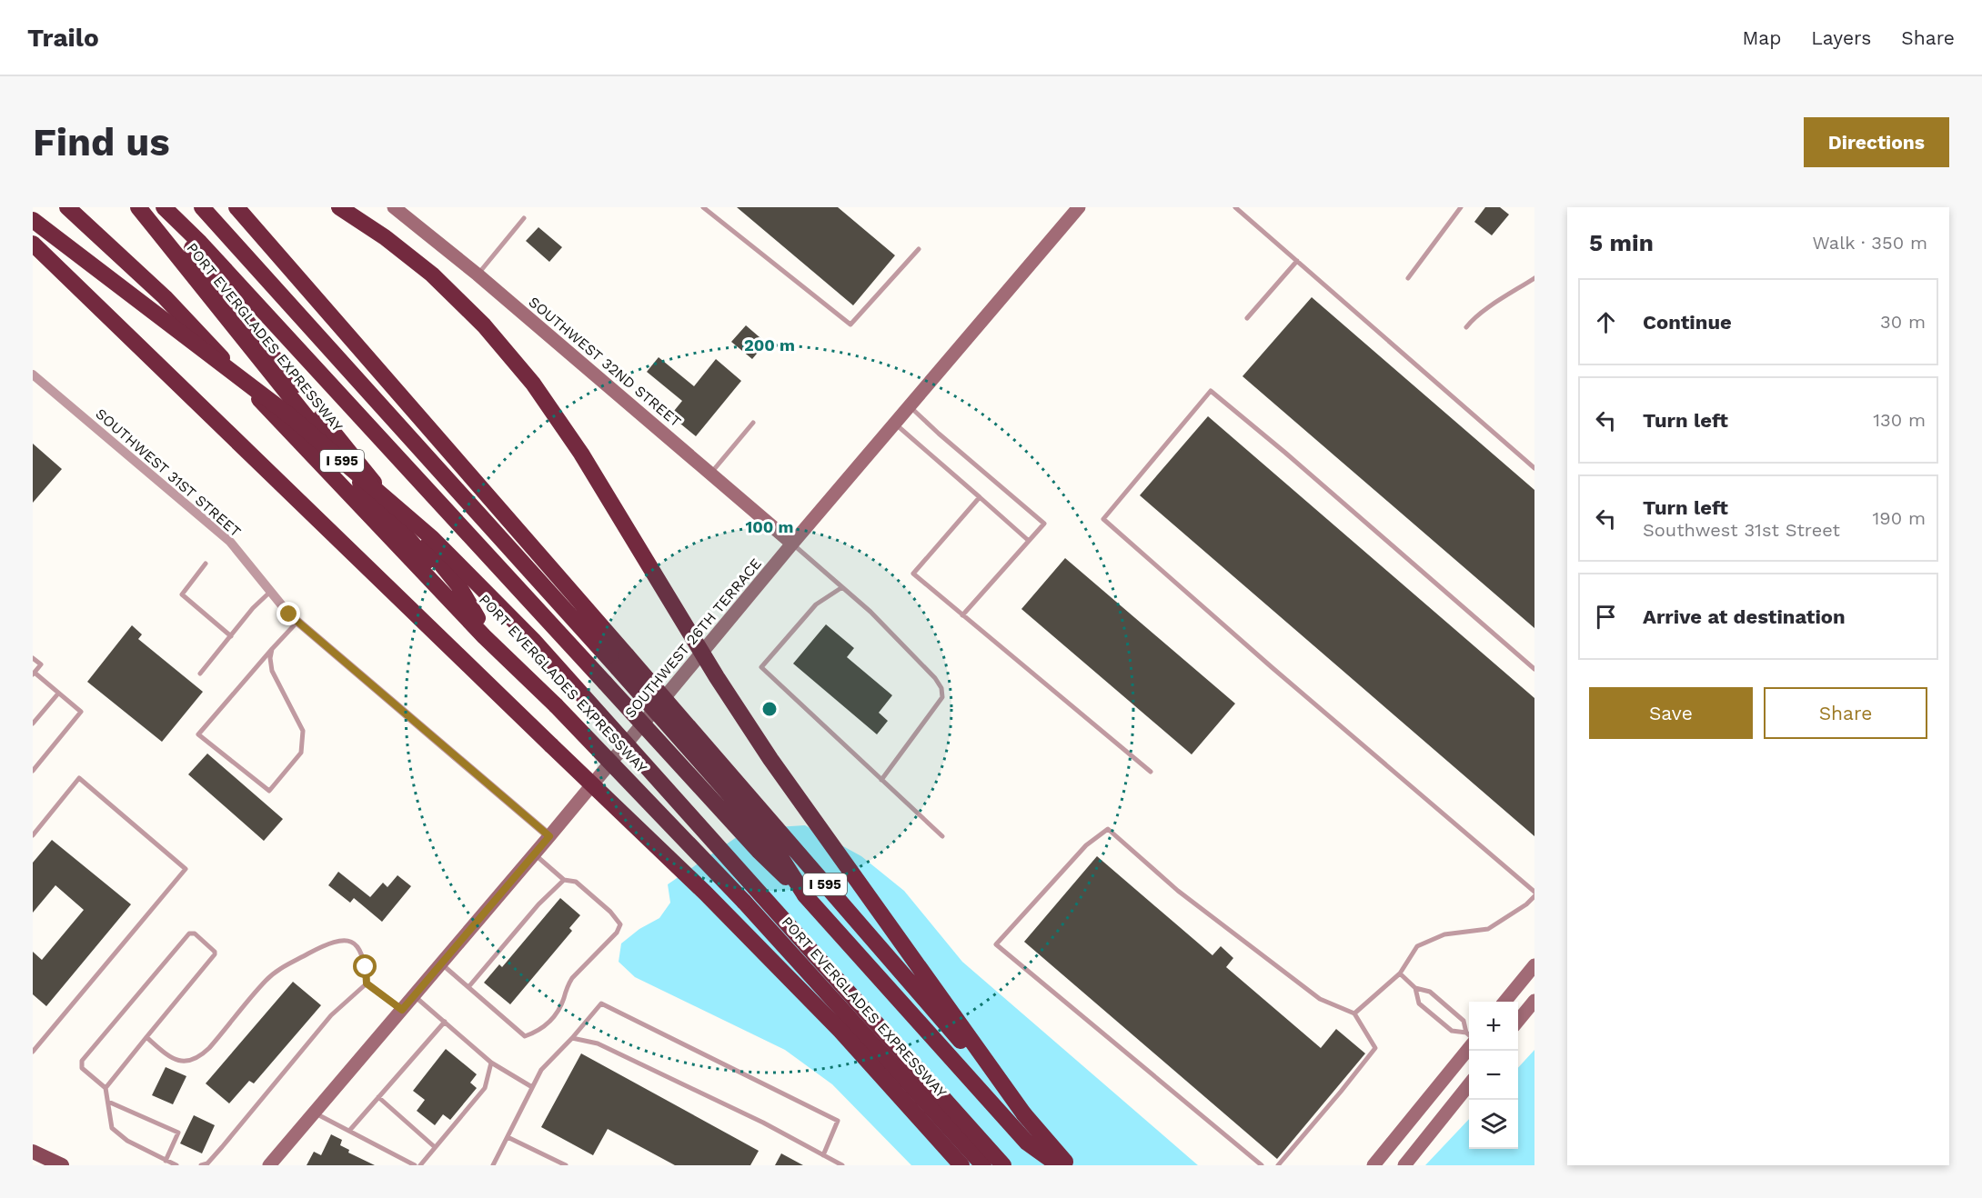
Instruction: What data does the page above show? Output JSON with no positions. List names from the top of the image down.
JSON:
{
  "streets": {
    "highway": ["PORT EVERGLADES EXPRESSWAY", "I 595"],
    "street": ["SOUTHWEST 32ND STREET", "SOUTHWEST 31ST STREET", "SOUTHWEST 26TH TERRACE"]
  },
  "crossings": [
    ["SOUTHWEST 32ND STREET", "SOUTHWEST 26TH TERRACE"],
    ["SOUTHWEST 31ST STREET", "SOUTHWEST 26TH TERRACE"]
  ],
  "page": {
    "header": "Trailo",
    "nav": ["Map", "Layers", "Share"],
    "buttons": [
      "Directions",
      ["Save", "Share"]
    ],
    "title": "Find us",
    "heading": ["5 min", "Walk · 350 m"],
    "list": [
      ["Continue", "30 m"],
      ["Turn left", "130 m"],
      ["Turn left", "Southwest 31st Street", "190 m"],
      "Arrive at destination"
    ],
    "map_buttons": ["+", "−"]
  },
  "rings": ["200 m", "100 m"]
}
